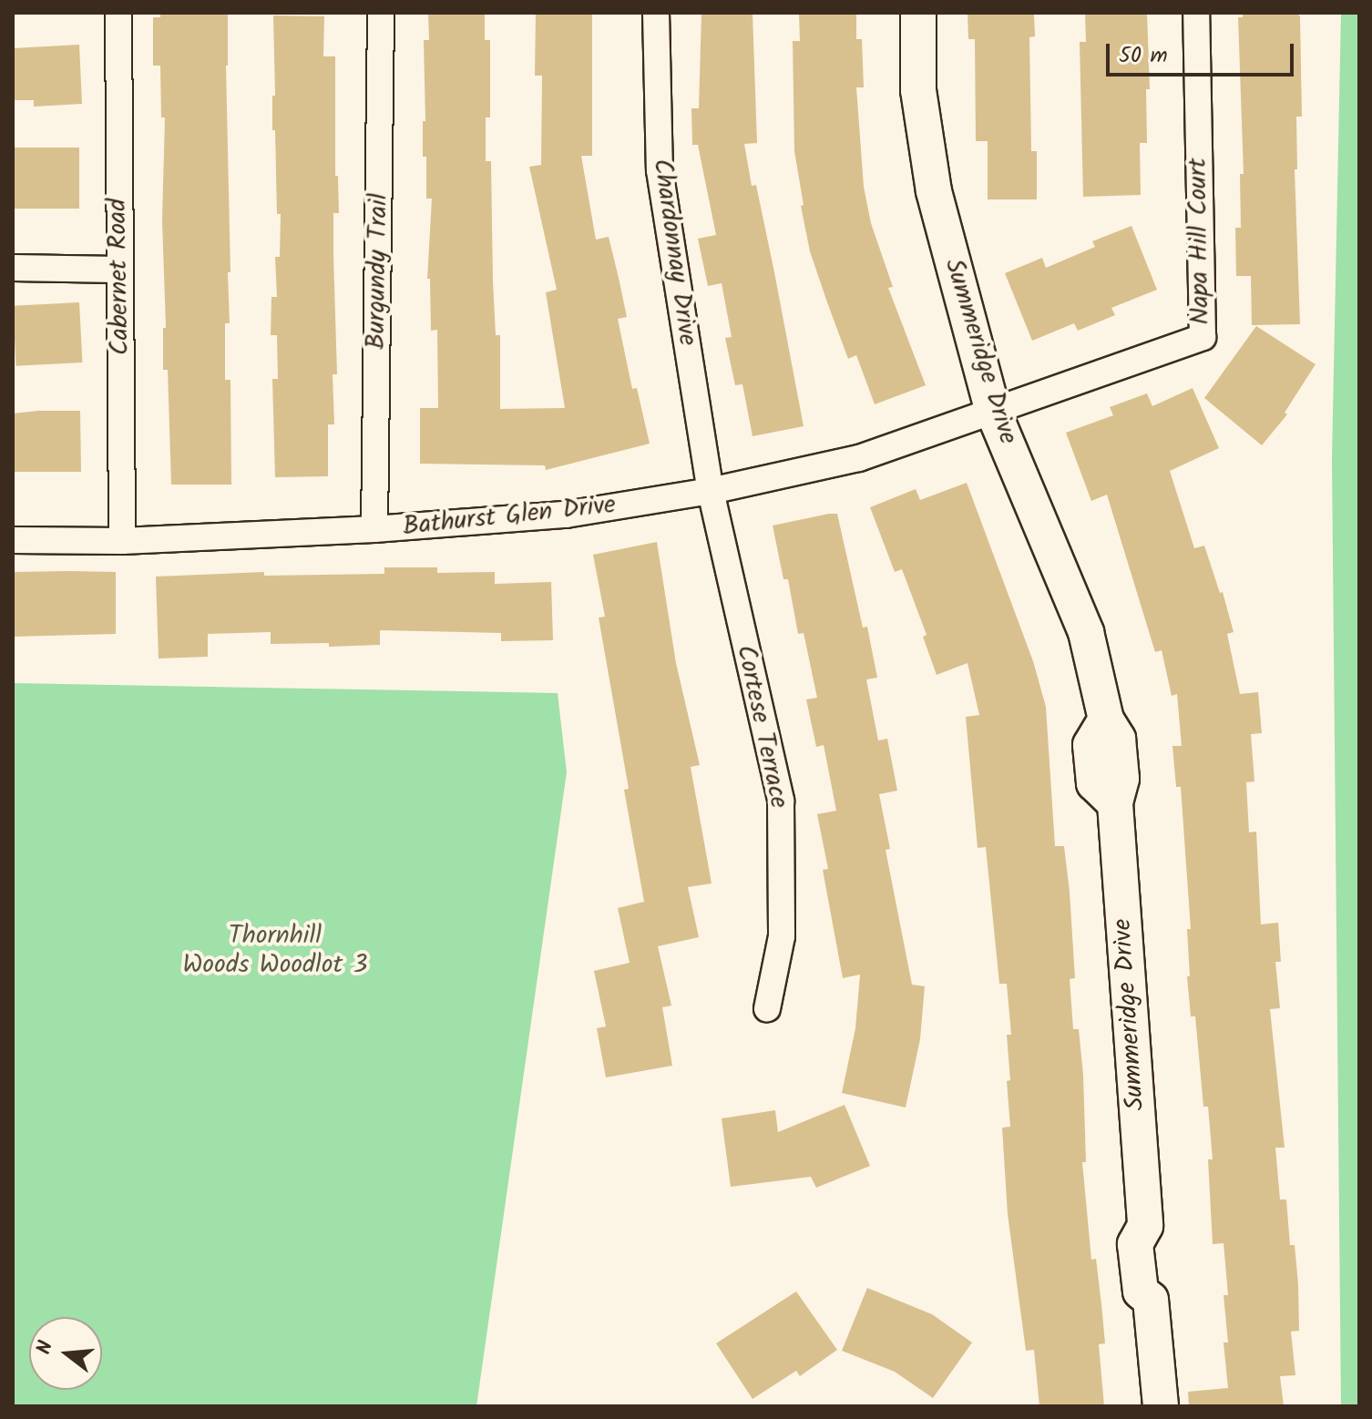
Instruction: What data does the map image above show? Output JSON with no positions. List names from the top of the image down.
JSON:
{
  "streets": {
    "street": [
      "Napa Hill Court",
      "Chardonnay Drive",
      "Burgundy Trail",
      "Cabernet Road",
      "Summeridge Drive",
      "Bathurst Glen Drive",
      "Cortese Terrace"
    ]
  },
  "crossings": [
    ["Napa Hill Court", "Summeridge Drive"],
    ["Napa Hill Court", "Bathurst Glen Drive"],
    ["Chardonnay Drive", "Bathurst Glen Drive"],
    ["Chardonnay Drive", "Cortese Terrace"],
    ["Burgundy Trail", "Bathurst Glen Drive"],
    ["Cabernet Road", "Bathurst Glen Drive"],
    ["Summeridge Drive", "Bathurst Glen Drive"],
    ["Bathurst Glen Drive", "Cortese Terrace"]
  ],
  "parks": ["Thornhill Woods Woodlot 3"],
  "scale_bar": "50 m",
  "north": "left"
}
